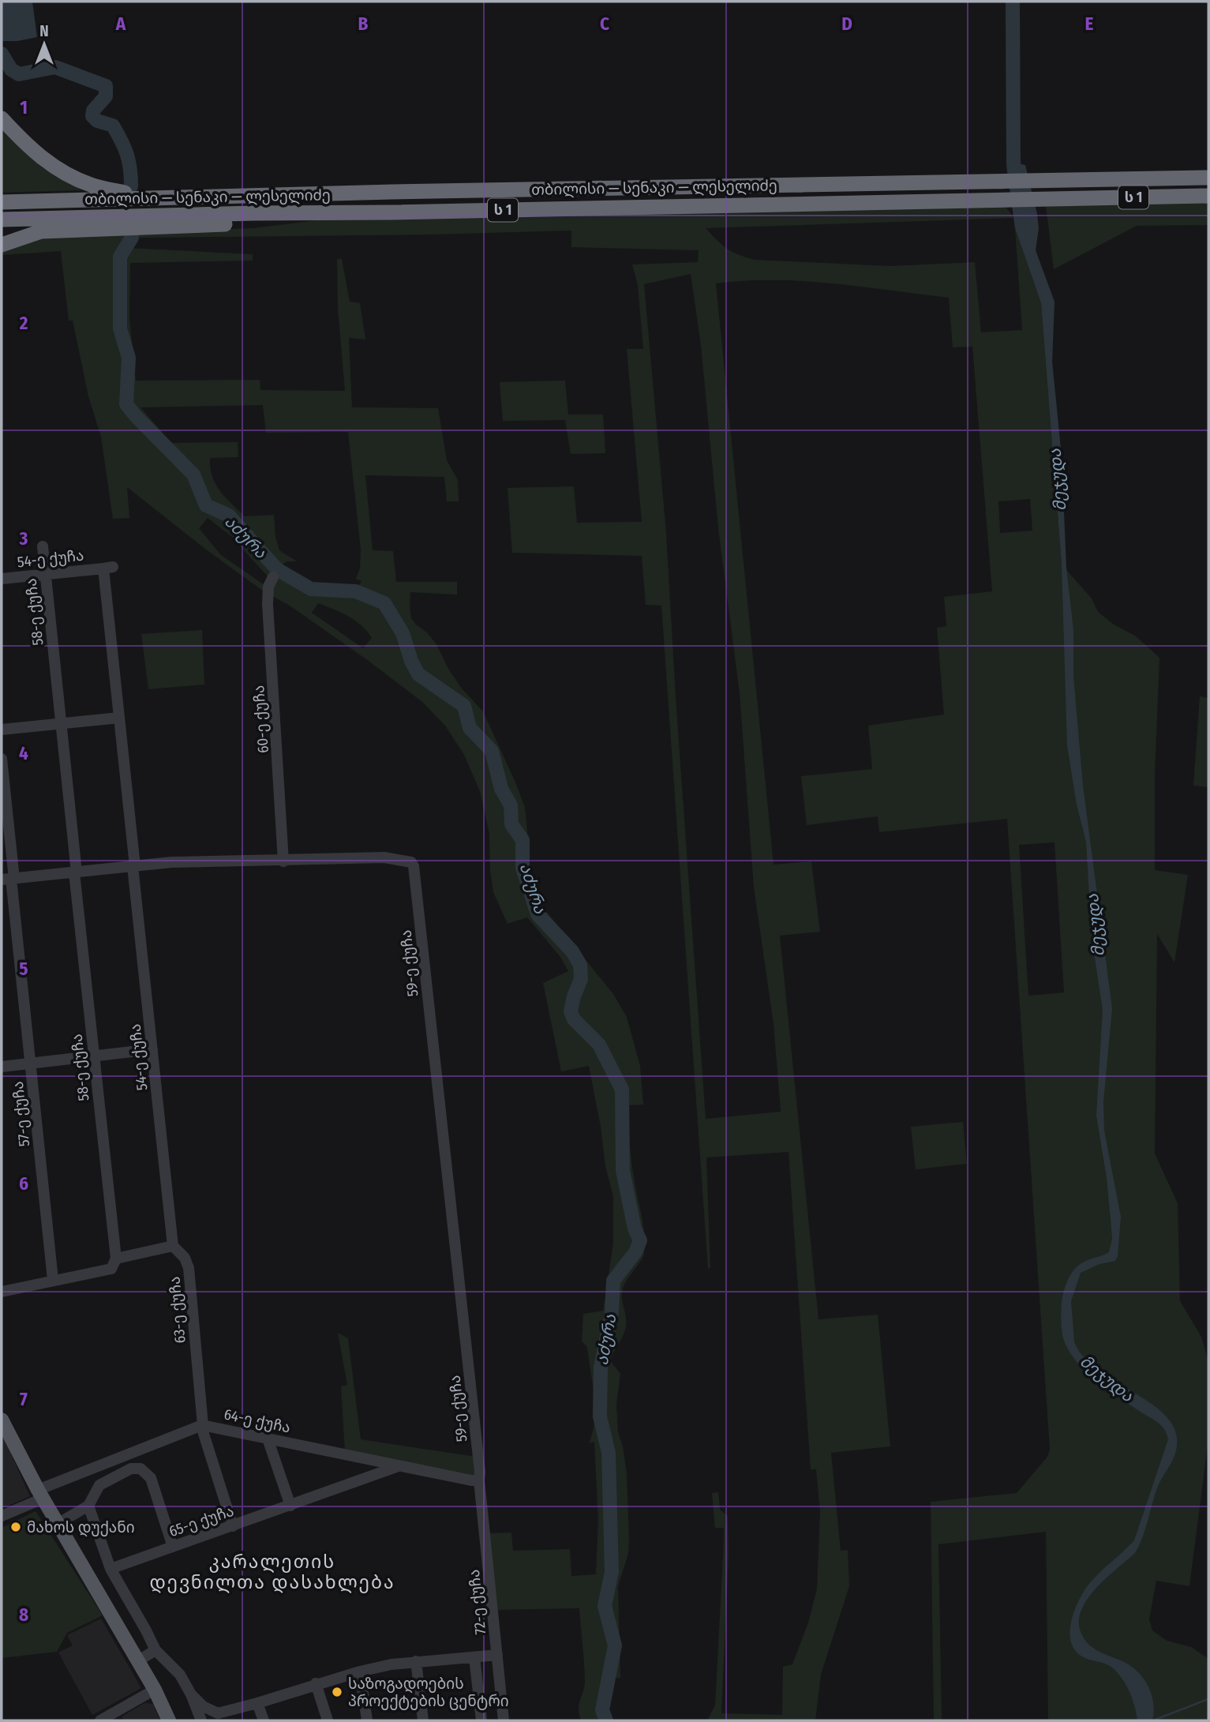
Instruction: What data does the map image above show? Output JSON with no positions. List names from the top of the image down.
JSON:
{
  "streets": {
    "highway": ["თბილისი — სენაკი — ლესელიძე", "ს 1"],
    "street": [
      "54-ე ქუჩა",
      "58-ე ქუჩა",
      "60-ე ქუჩა",
      "59-ე ქუჩა",
      "57-ე ქუჩა",
      "63-ე ქუჩა",
      "64-ე ქუჩა",
      "65-ე ქუჩა",
      "72-ე ქუჩა"
    ]
  },
  "crossings": [
    ["54-ე ქუჩა", "58-ე ქუჩა"],
    ["54-ე ქუჩა", "59-ე ქუჩა"],
    ["54-ე ქუჩა", "63-ე ქუჩა"],
    ["58-ე ქუჩა", "59-ე ქუჩა"],
    ["60-ე ქუჩა", "59-ე ქუჩა"],
    ["59-ე ქუჩა", "57-ე ქუჩა"],
    ["59-ე ქუჩა", "64-ე ქუჩა"],
    ["59-ე ქუჩა", "72-ე ქუჩა"],
    ["63-ე ქუჩა", "64-ე ქუჩა"],
    ["63-ე ქუჩა", "65-ე ქუჩა"],
    ["64-ე ქუჩა", "65-ე ქუჩა"],
    ["64-ე ქუჩა", "72-ე ქუჩა"]
  ],
  "districts": ["კარალეთის დევნილთა დასახლება"],
  "water": ["მეჯუდა", "აძურა"],
  "places": ["მახოს დუქანი", "საზოგადოების პროექტების ცენტრი"],
  "north": "top",
  "grid": {
    "columns": [
      "A",
      "B",
      "C",
      "D",
      "E"
    ],
    "rows": [
      "1",
      "2",
      "3",
      "4",
      "5",
      "6",
      "7",
      "8"
    ]
  }
}
